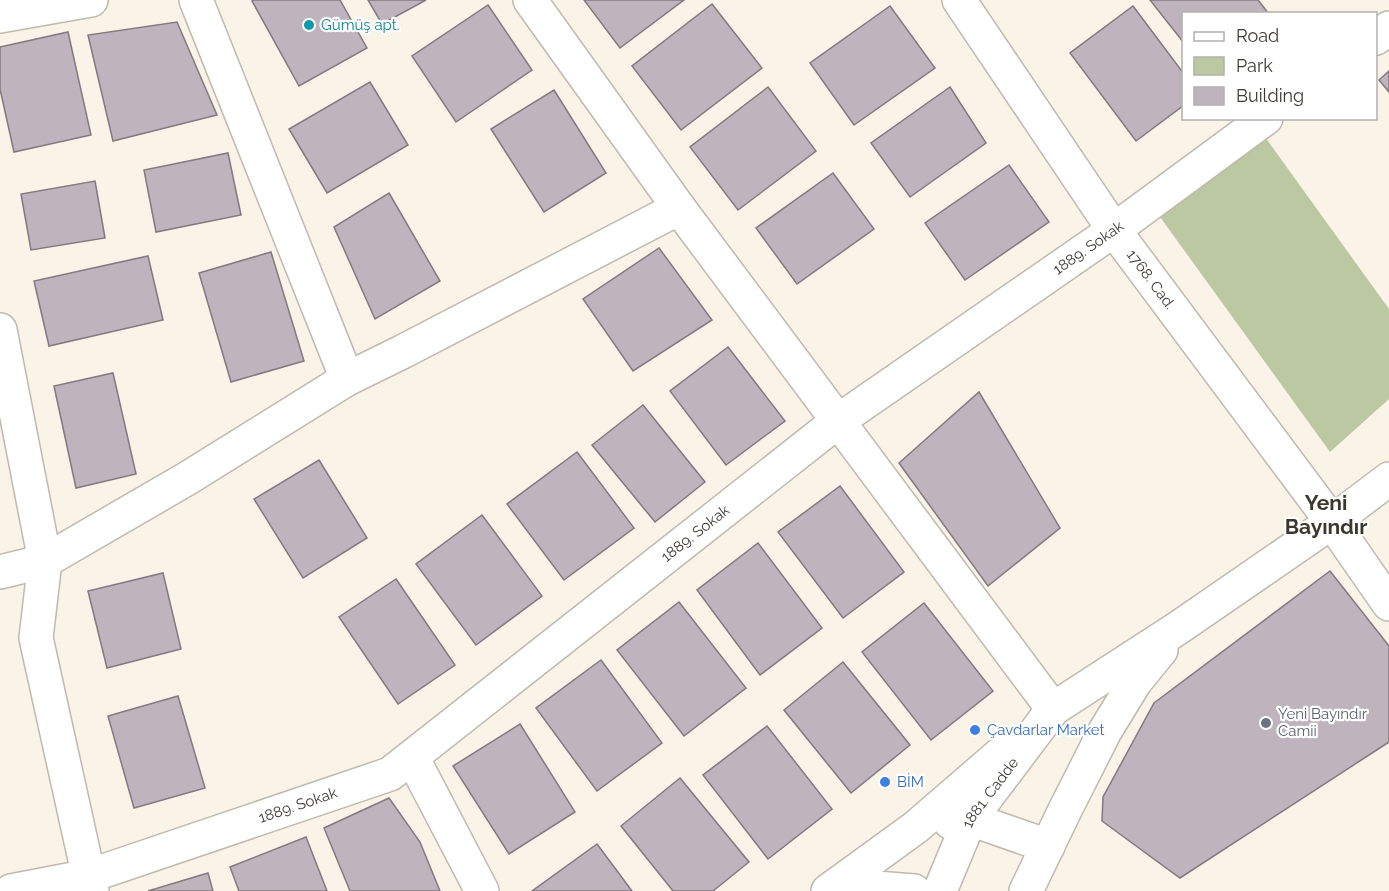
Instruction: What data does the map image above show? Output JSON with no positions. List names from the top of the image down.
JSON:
{
  "streets": {
    "street": ["1889. Sokak", "1768. Cad.", "1881. Cadde"]
  },
  "crossings": [
    ["1889. Sokak", "1768. Cad."],
    ["1768. Cad.", "1881. Cadde"]
  ],
  "districts": ["Yeni Bayındır"],
  "places": [
    "Gümüş apt.",
    "Yeni Bayındır Camii",
    "Çavdarlar Market",
    "BİM"
  ],
  "legend": ["Road", "Park", "Building"]
}
